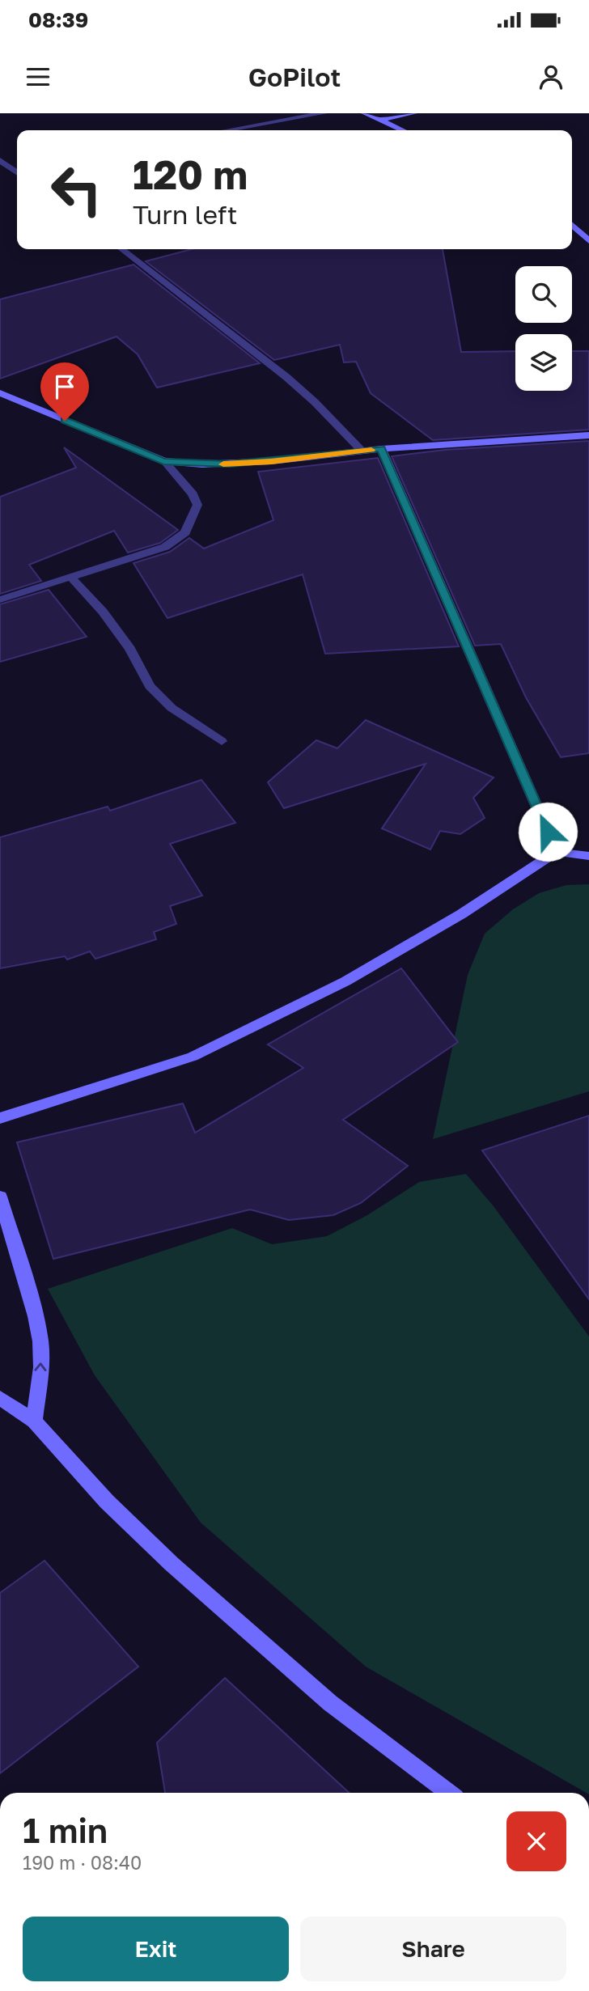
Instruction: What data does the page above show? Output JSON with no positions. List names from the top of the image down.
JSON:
{
  "page": {
    "status": "08:39",
    "header": "GoPilot",
    "turn": ["120 m", "Turn left"],
    "heading": ["1 min", "190 m · 08:40"],
    "buttons": ["Exit", "Share"]
  }
}
